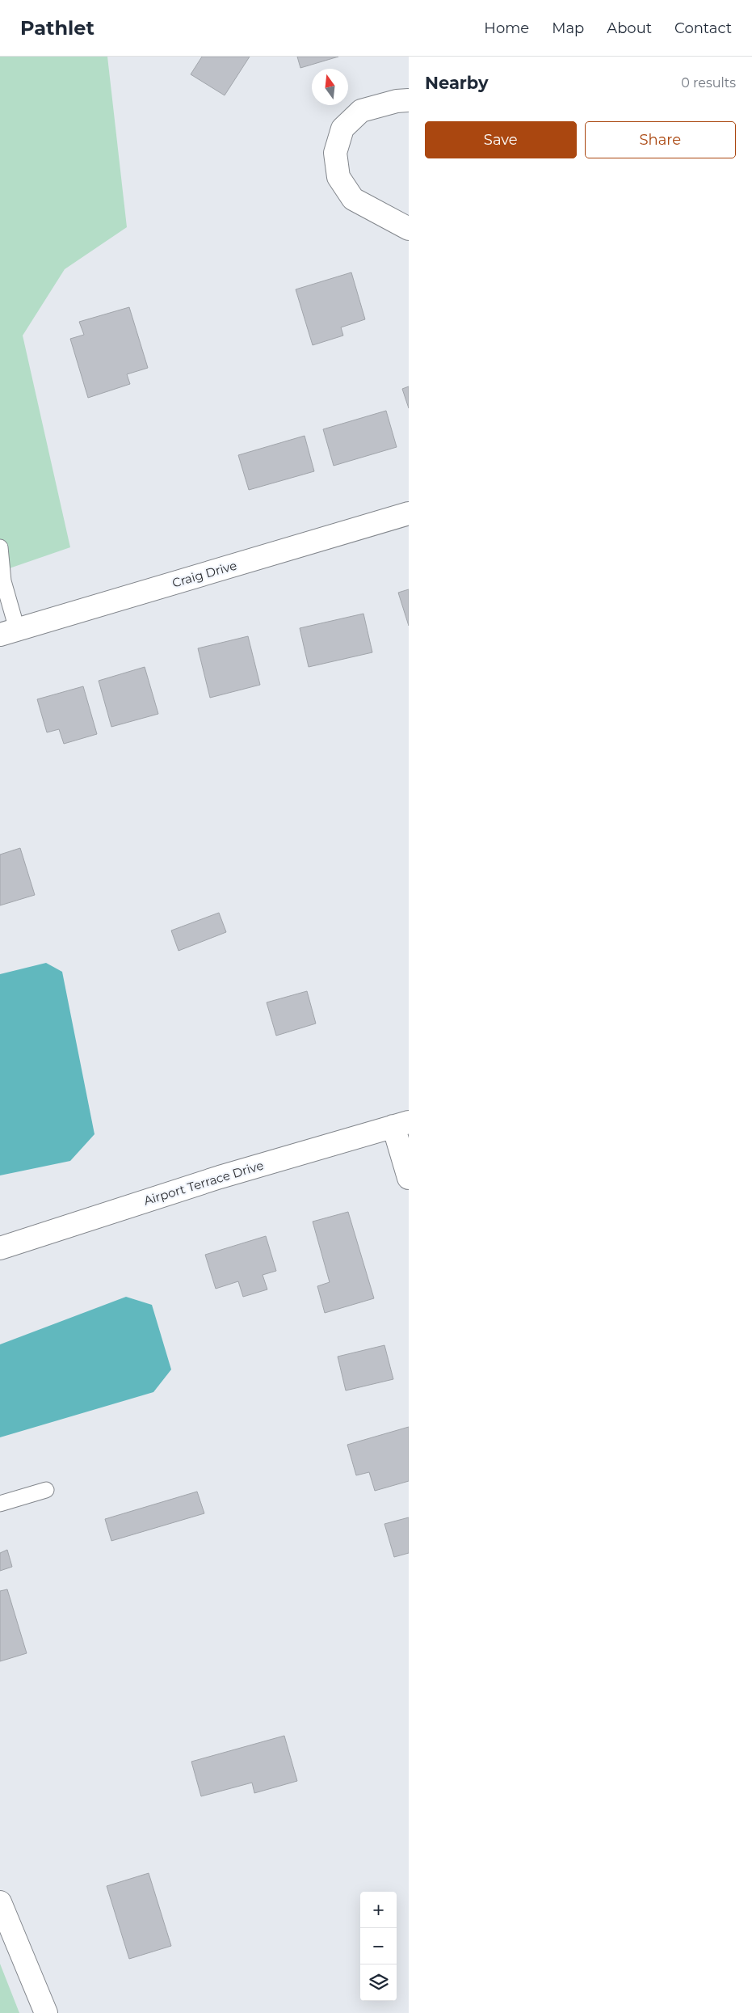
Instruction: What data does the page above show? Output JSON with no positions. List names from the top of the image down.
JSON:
{
  "streets": {
    "street": ["Craig Drive", "Airport Terrace Drive"]
  },
  "north": "top",
  "page": {
    "header": "Pathlet",
    "nav": [
      "Home",
      "Map",
      "About",
      "Contact"
    ],
    "heading": ["Nearby", "0 results"],
    "buttons": ["Save", "Share"],
    "map_buttons": ["+", "−"]
  }
}
